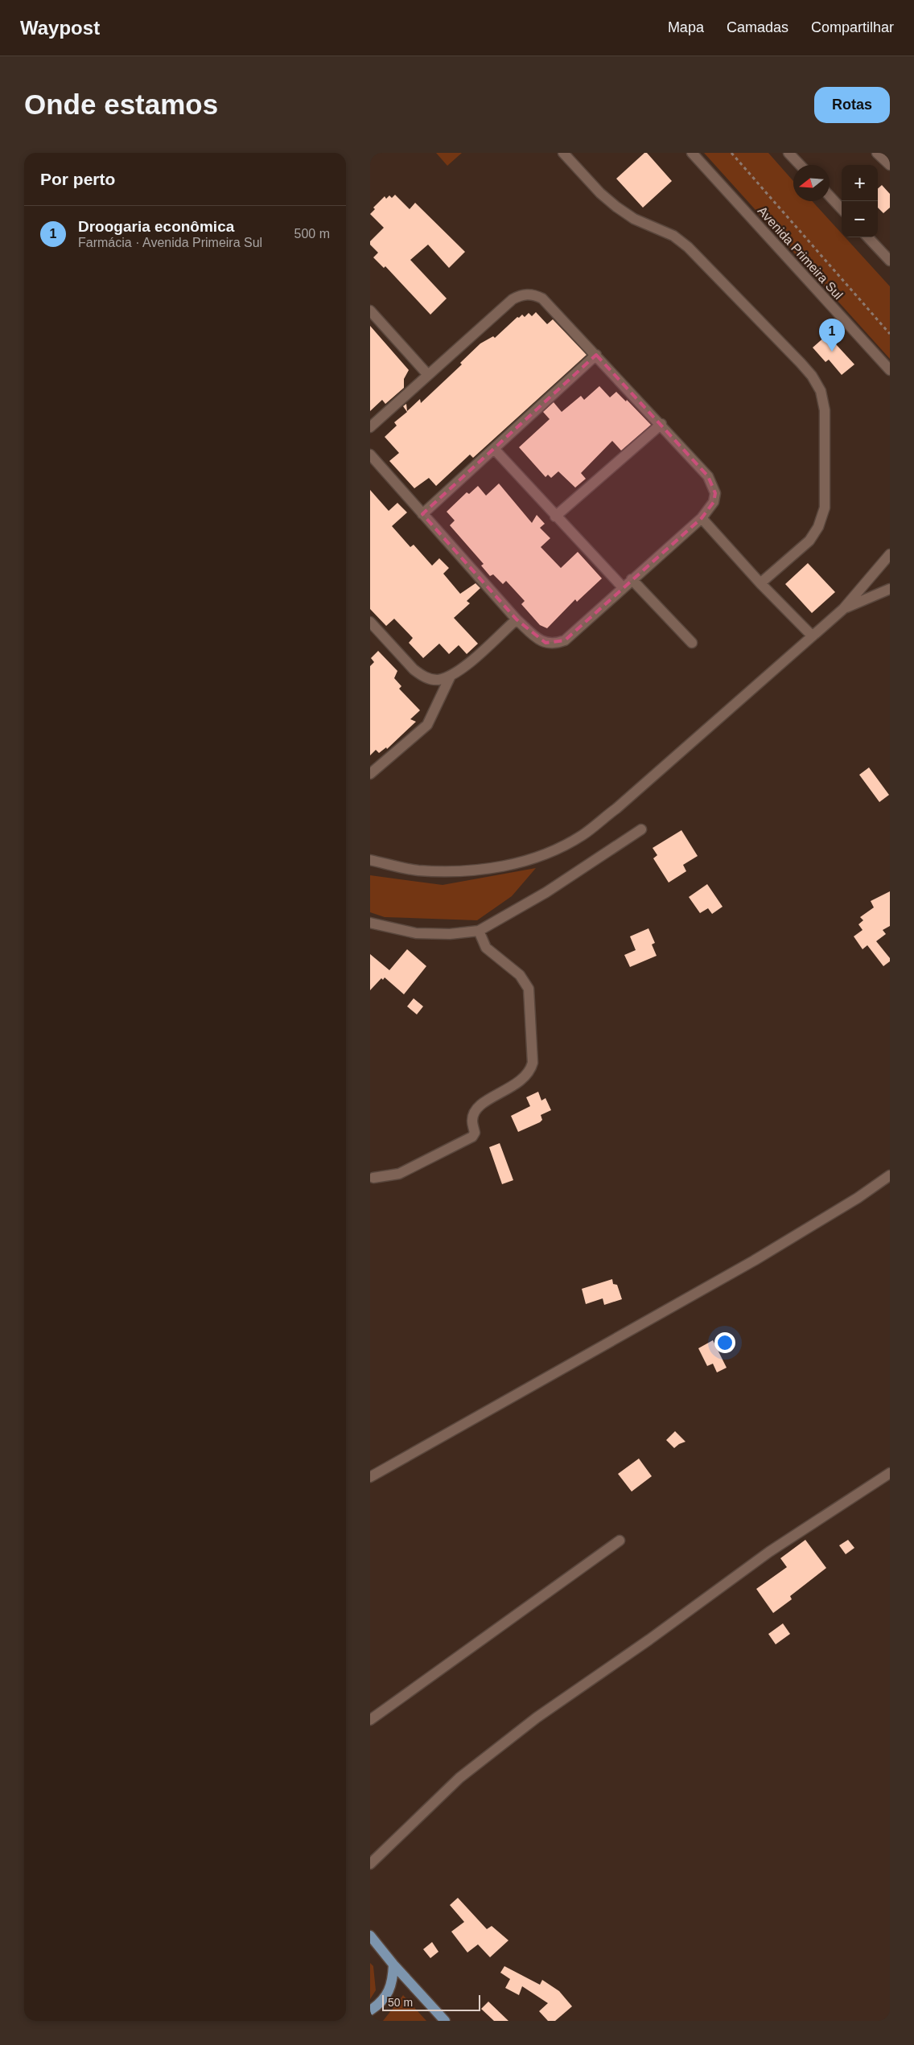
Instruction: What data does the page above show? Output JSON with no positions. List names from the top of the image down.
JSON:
{
  "streets": {
    "street": ["Avenida Primeira Sul"]
  },
  "scale_bar": "50 m",
  "north": "left",
  "page": {
    "header": "Waypost",
    "nav": ["Mapa", "Camadas", "Compartilhar"],
    "buttons": "Rotas",
    "title": "Onde estamos",
    "heading": "Por perto",
    "map_buttons": ["+", "−"],
    "list": [
      {
        "mark": "1",
        "name": "Droogaria econômica",
        "note": "Farmácia · Avenida Primeira Sul",
        "value": "500 m"
      }
    ],
    "pins": "1",
    "scale": "50 m"
  }
}
